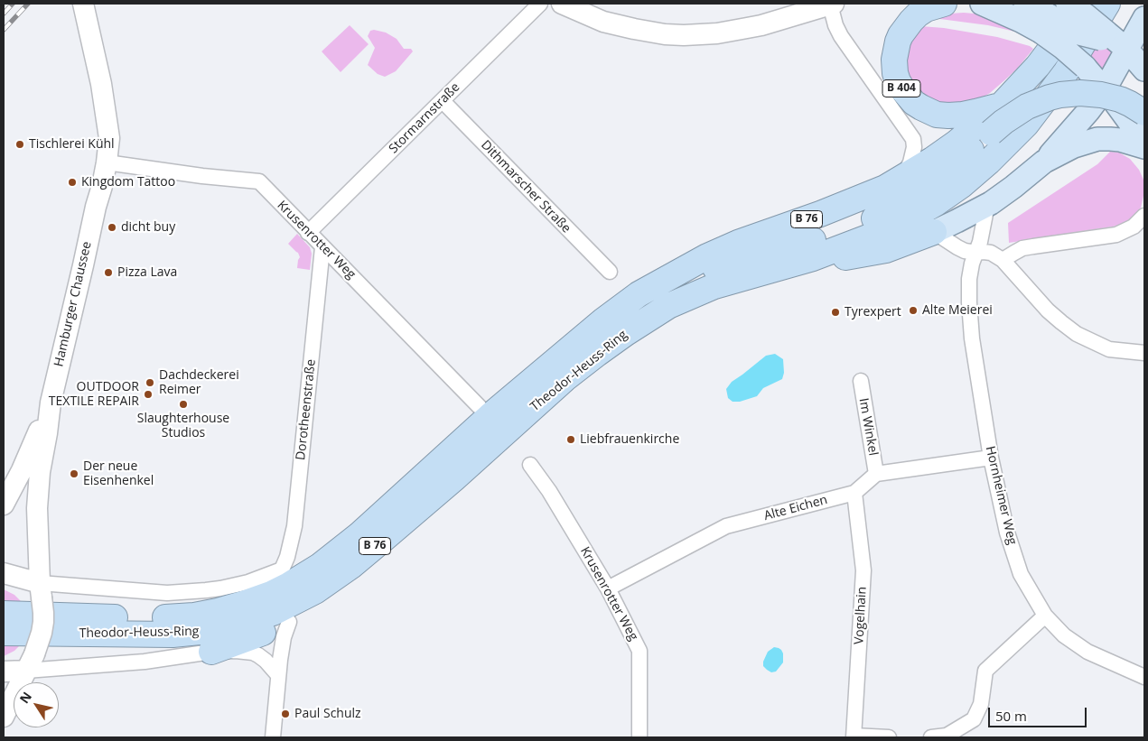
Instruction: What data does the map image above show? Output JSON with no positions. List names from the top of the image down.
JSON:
{
  "streets": {
    "highway": ["B 404", "B 76", "Theodor-Heuss-Ring"],
    "main road": ["Hamburger Chaussee"],
    "street": [
      "Stormarnstraße",
      "Dithmarscher Straße",
      "Krusenrotter Weg",
      "Dorotheenstraße",
      "Im Winkel",
      "Hornheimer Weg",
      "Alte Eichen",
      "Vogelhain"
    ]
  },
  "crossings": [
    ["B 404", "Theodor-Heuss-Ring"],
    ["Stormarnstraße", "Dithmarscher Straße"],
    ["Stormarnstraße", "Krusenrotter Weg"],
    ["Krusenrotter Weg", "Hamburger Chaussee"],
    ["Krusenrotter Weg", "Dorotheenstraße"],
    ["Krusenrotter Weg", "Alte Eichen"],
    ["Im Winkel", "Alte Eichen"],
    ["Alte Eichen", "Vogelhain"]
  ],
  "places": [
    "Tischlerei Kühl",
    "Kingdom Tattoo",
    "dicht buy",
    "Pizza Lava",
    "Alte Meierei",
    "Tyrexpert",
    "Dachdeckerei Reimer",
    "OUTDOOR TEXTILE REPAIR",
    "Slaughterhouse Studios",
    "Liebfrauenkirche",
    "Der neue Eisenhenkel",
    "Paul Schulz"
  ],
  "scale_bar": "50 m",
  "north": "top left"
}
